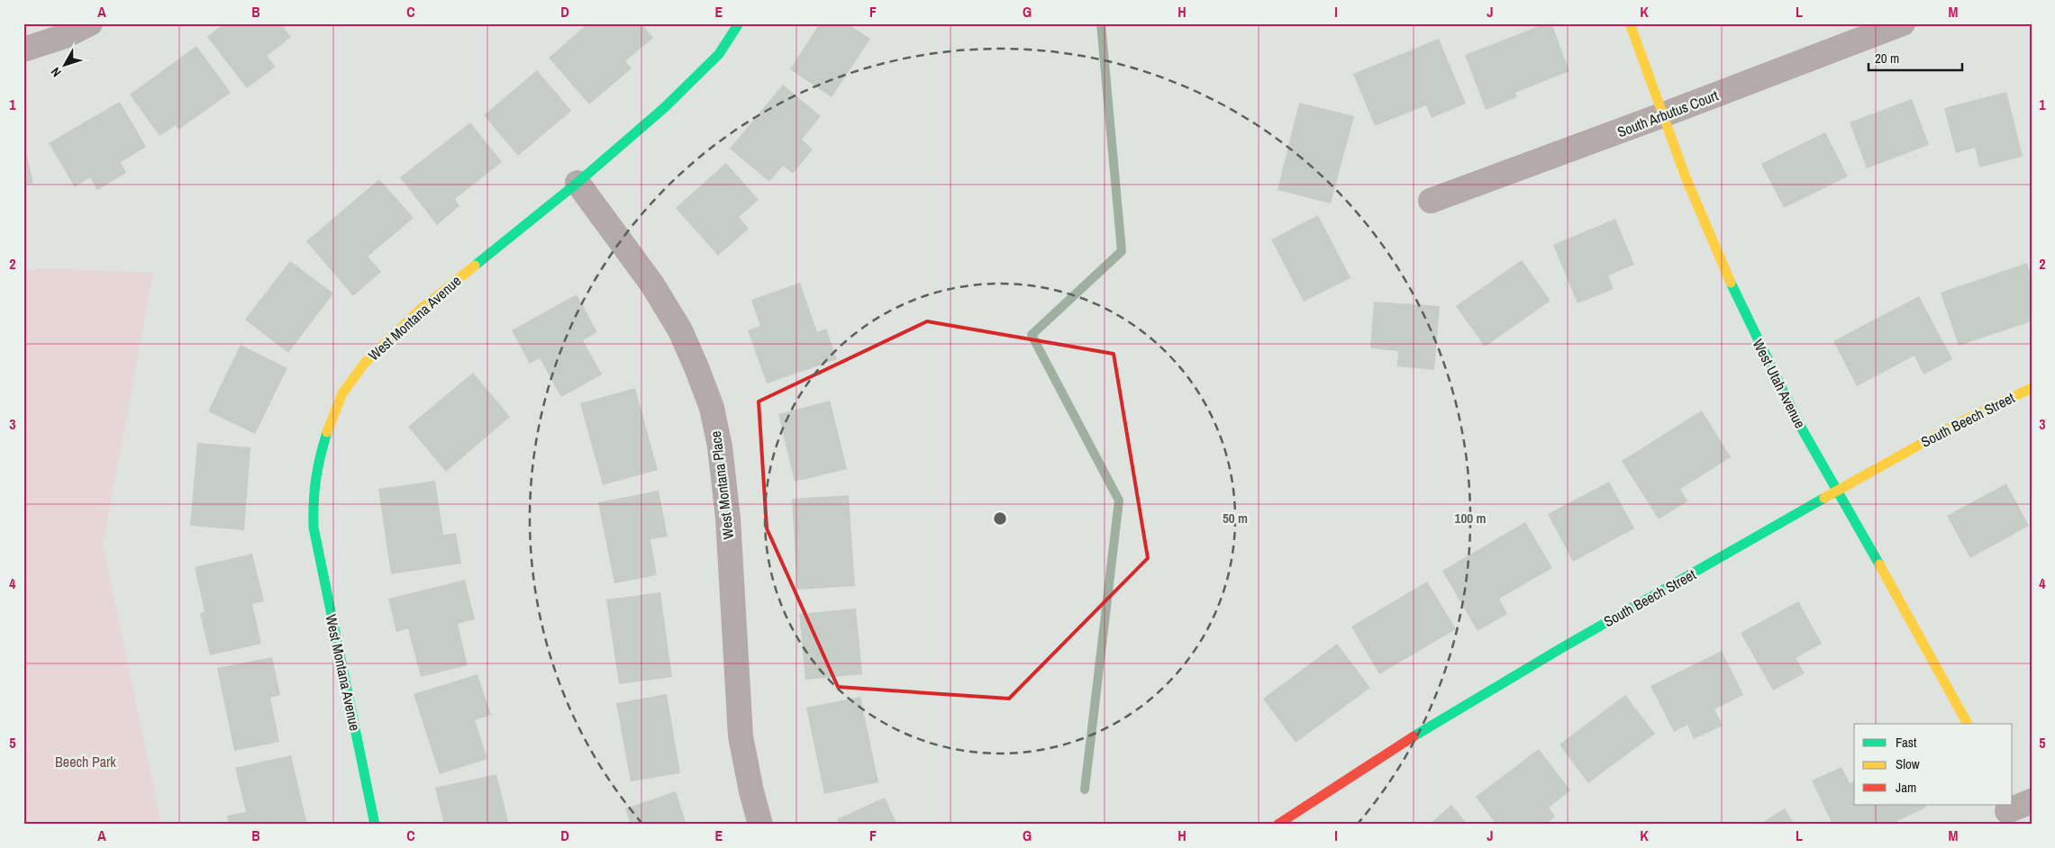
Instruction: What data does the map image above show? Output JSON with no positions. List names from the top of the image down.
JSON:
{
  "streets": {
    "street": [
      "South Arbutus Court",
      "West Montana Avenue",
      "West Utah Avenue",
      "South Beech Street",
      "West Montana Place"
    ]
  },
  "crossings": [
    ["South Arbutus Court", "West Utah Avenue"],
    ["West Montana Avenue", "West Montana Place"],
    ["West Utah Avenue", "South Beech Street"]
  ],
  "parks": ["Beech Park"],
  "legend": ["Fast", "Slow", "Jam"],
  "scale_bar": "20 m",
  "north": "bottom left",
  "grid": {
    "columns": [
      "A",
      "B",
      "C",
      "D",
      "E",
      "F",
      "G",
      "H",
      "I",
      "J",
      "K",
      "L",
      "M"
    ],
    "rows": [
      "1",
      "2",
      "3",
      "4",
      "5"
    ]
  },
  "rings": ["50 m", "100 m"]
}
